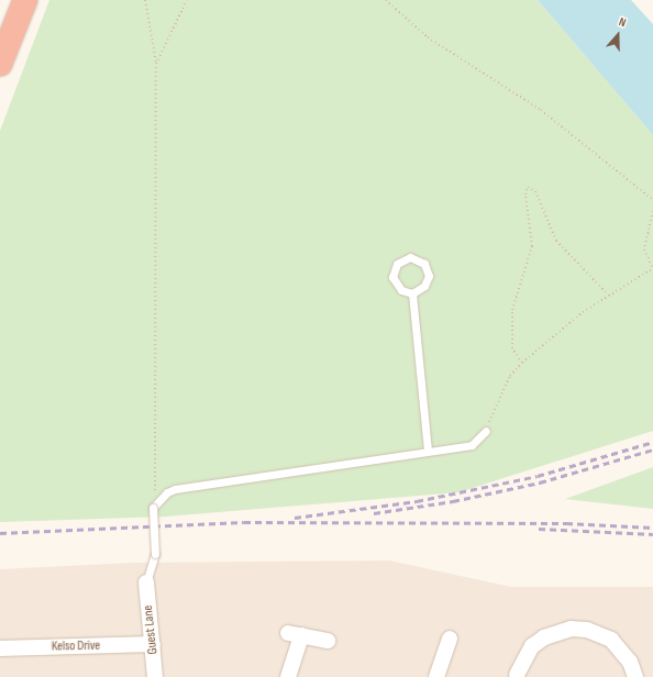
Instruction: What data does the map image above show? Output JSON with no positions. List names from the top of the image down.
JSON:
{
  "streets": {
    "street": ["Guest Lane", "Kelso Drive"]
  },
  "crossings": [
    ["Guest Lane", "Kelso Drive"]
  ],
  "north": "top"
}
